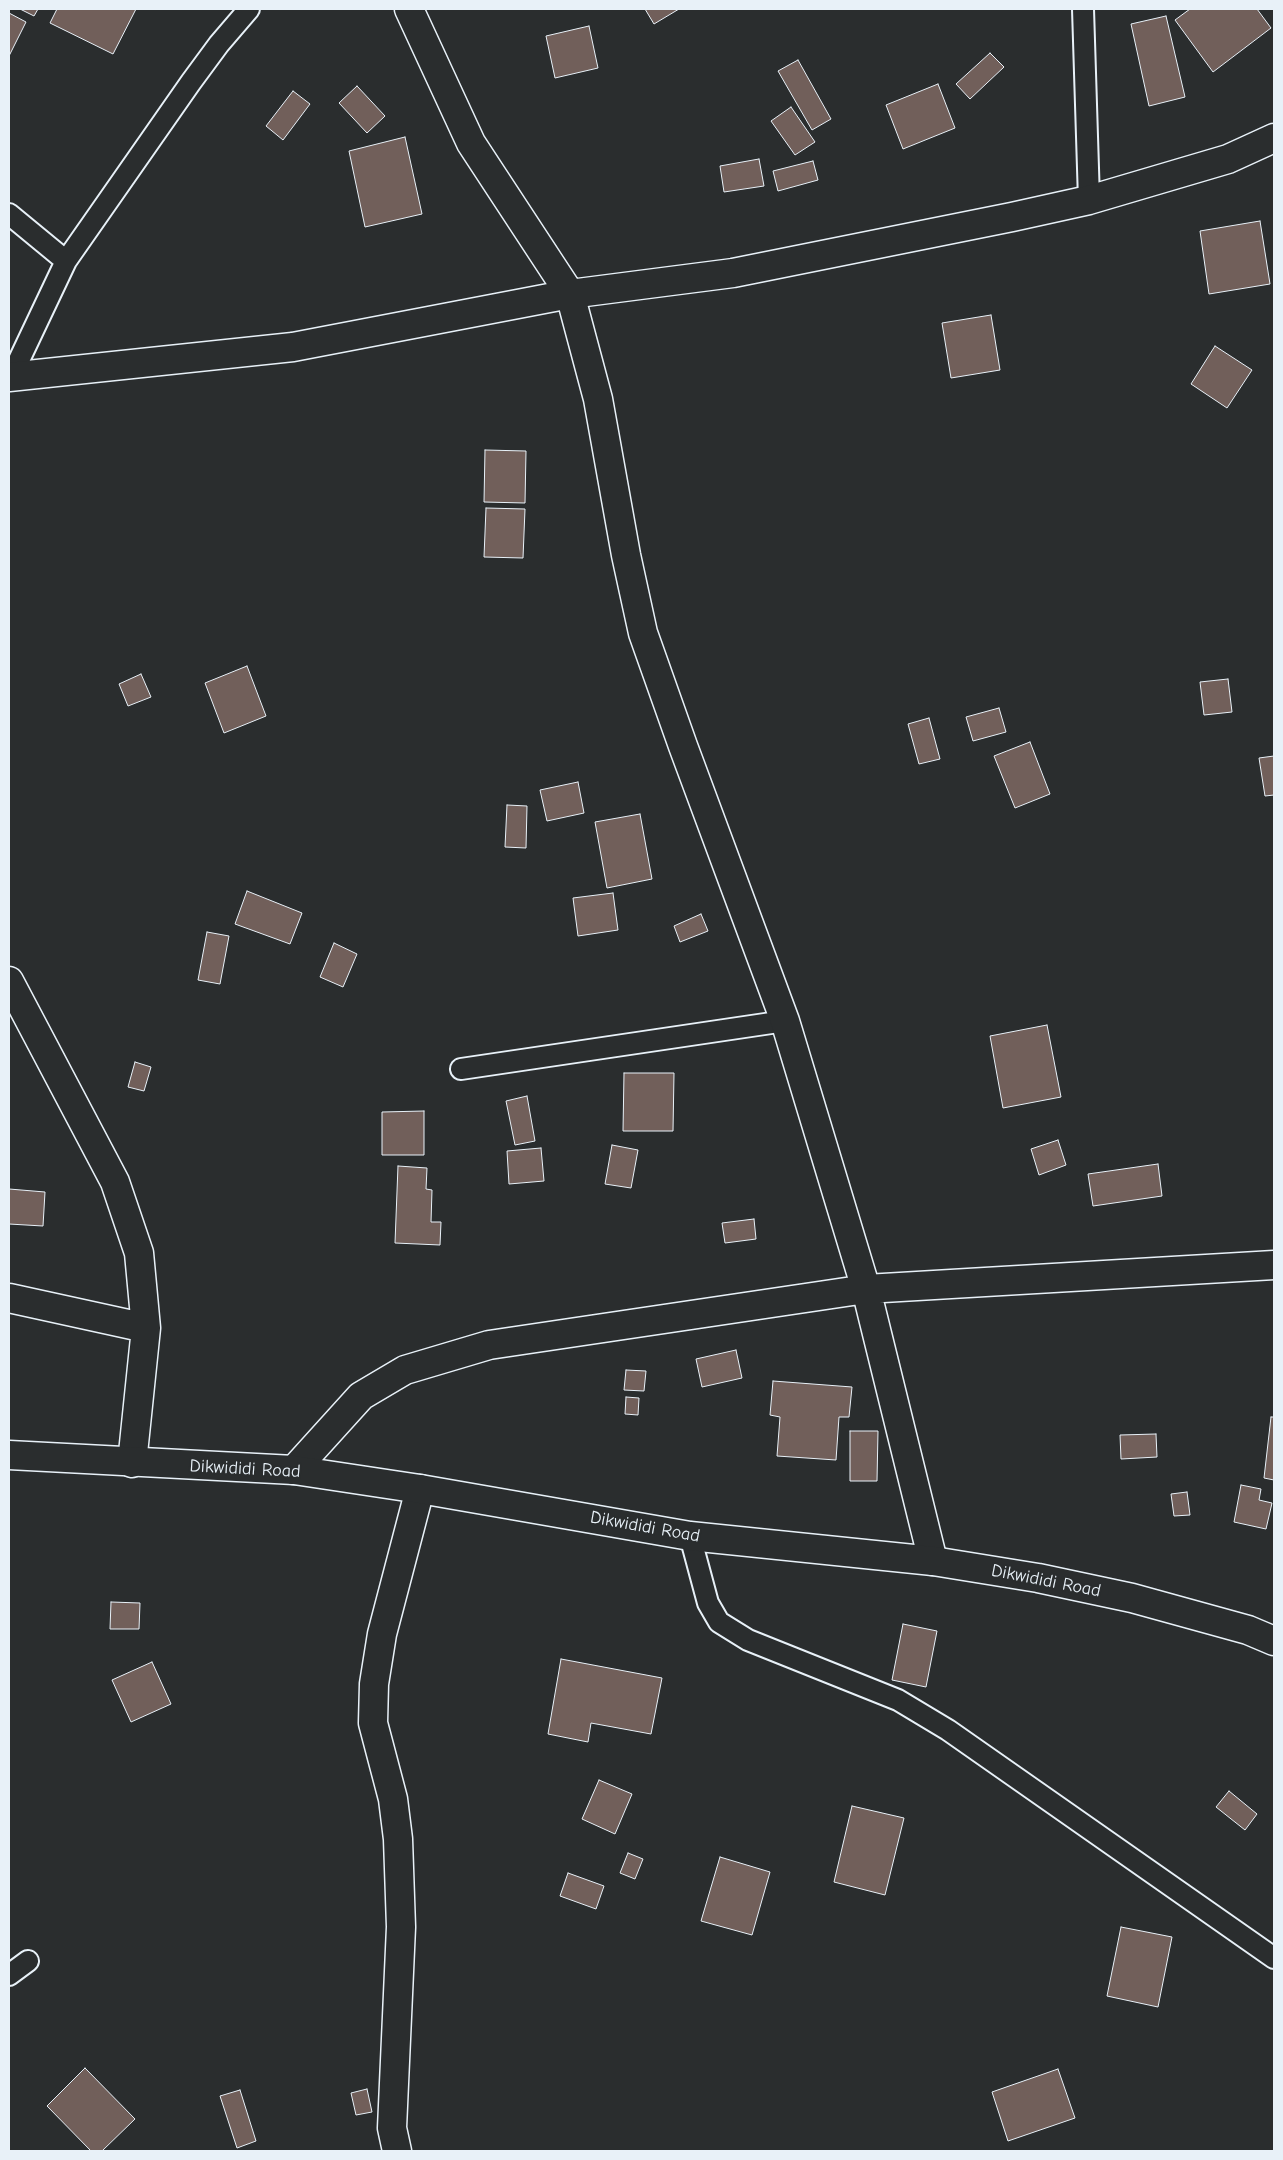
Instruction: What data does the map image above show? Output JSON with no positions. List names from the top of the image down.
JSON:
{
  "streets": {
    "street": ["Dikwididi Road"]
  }
}
